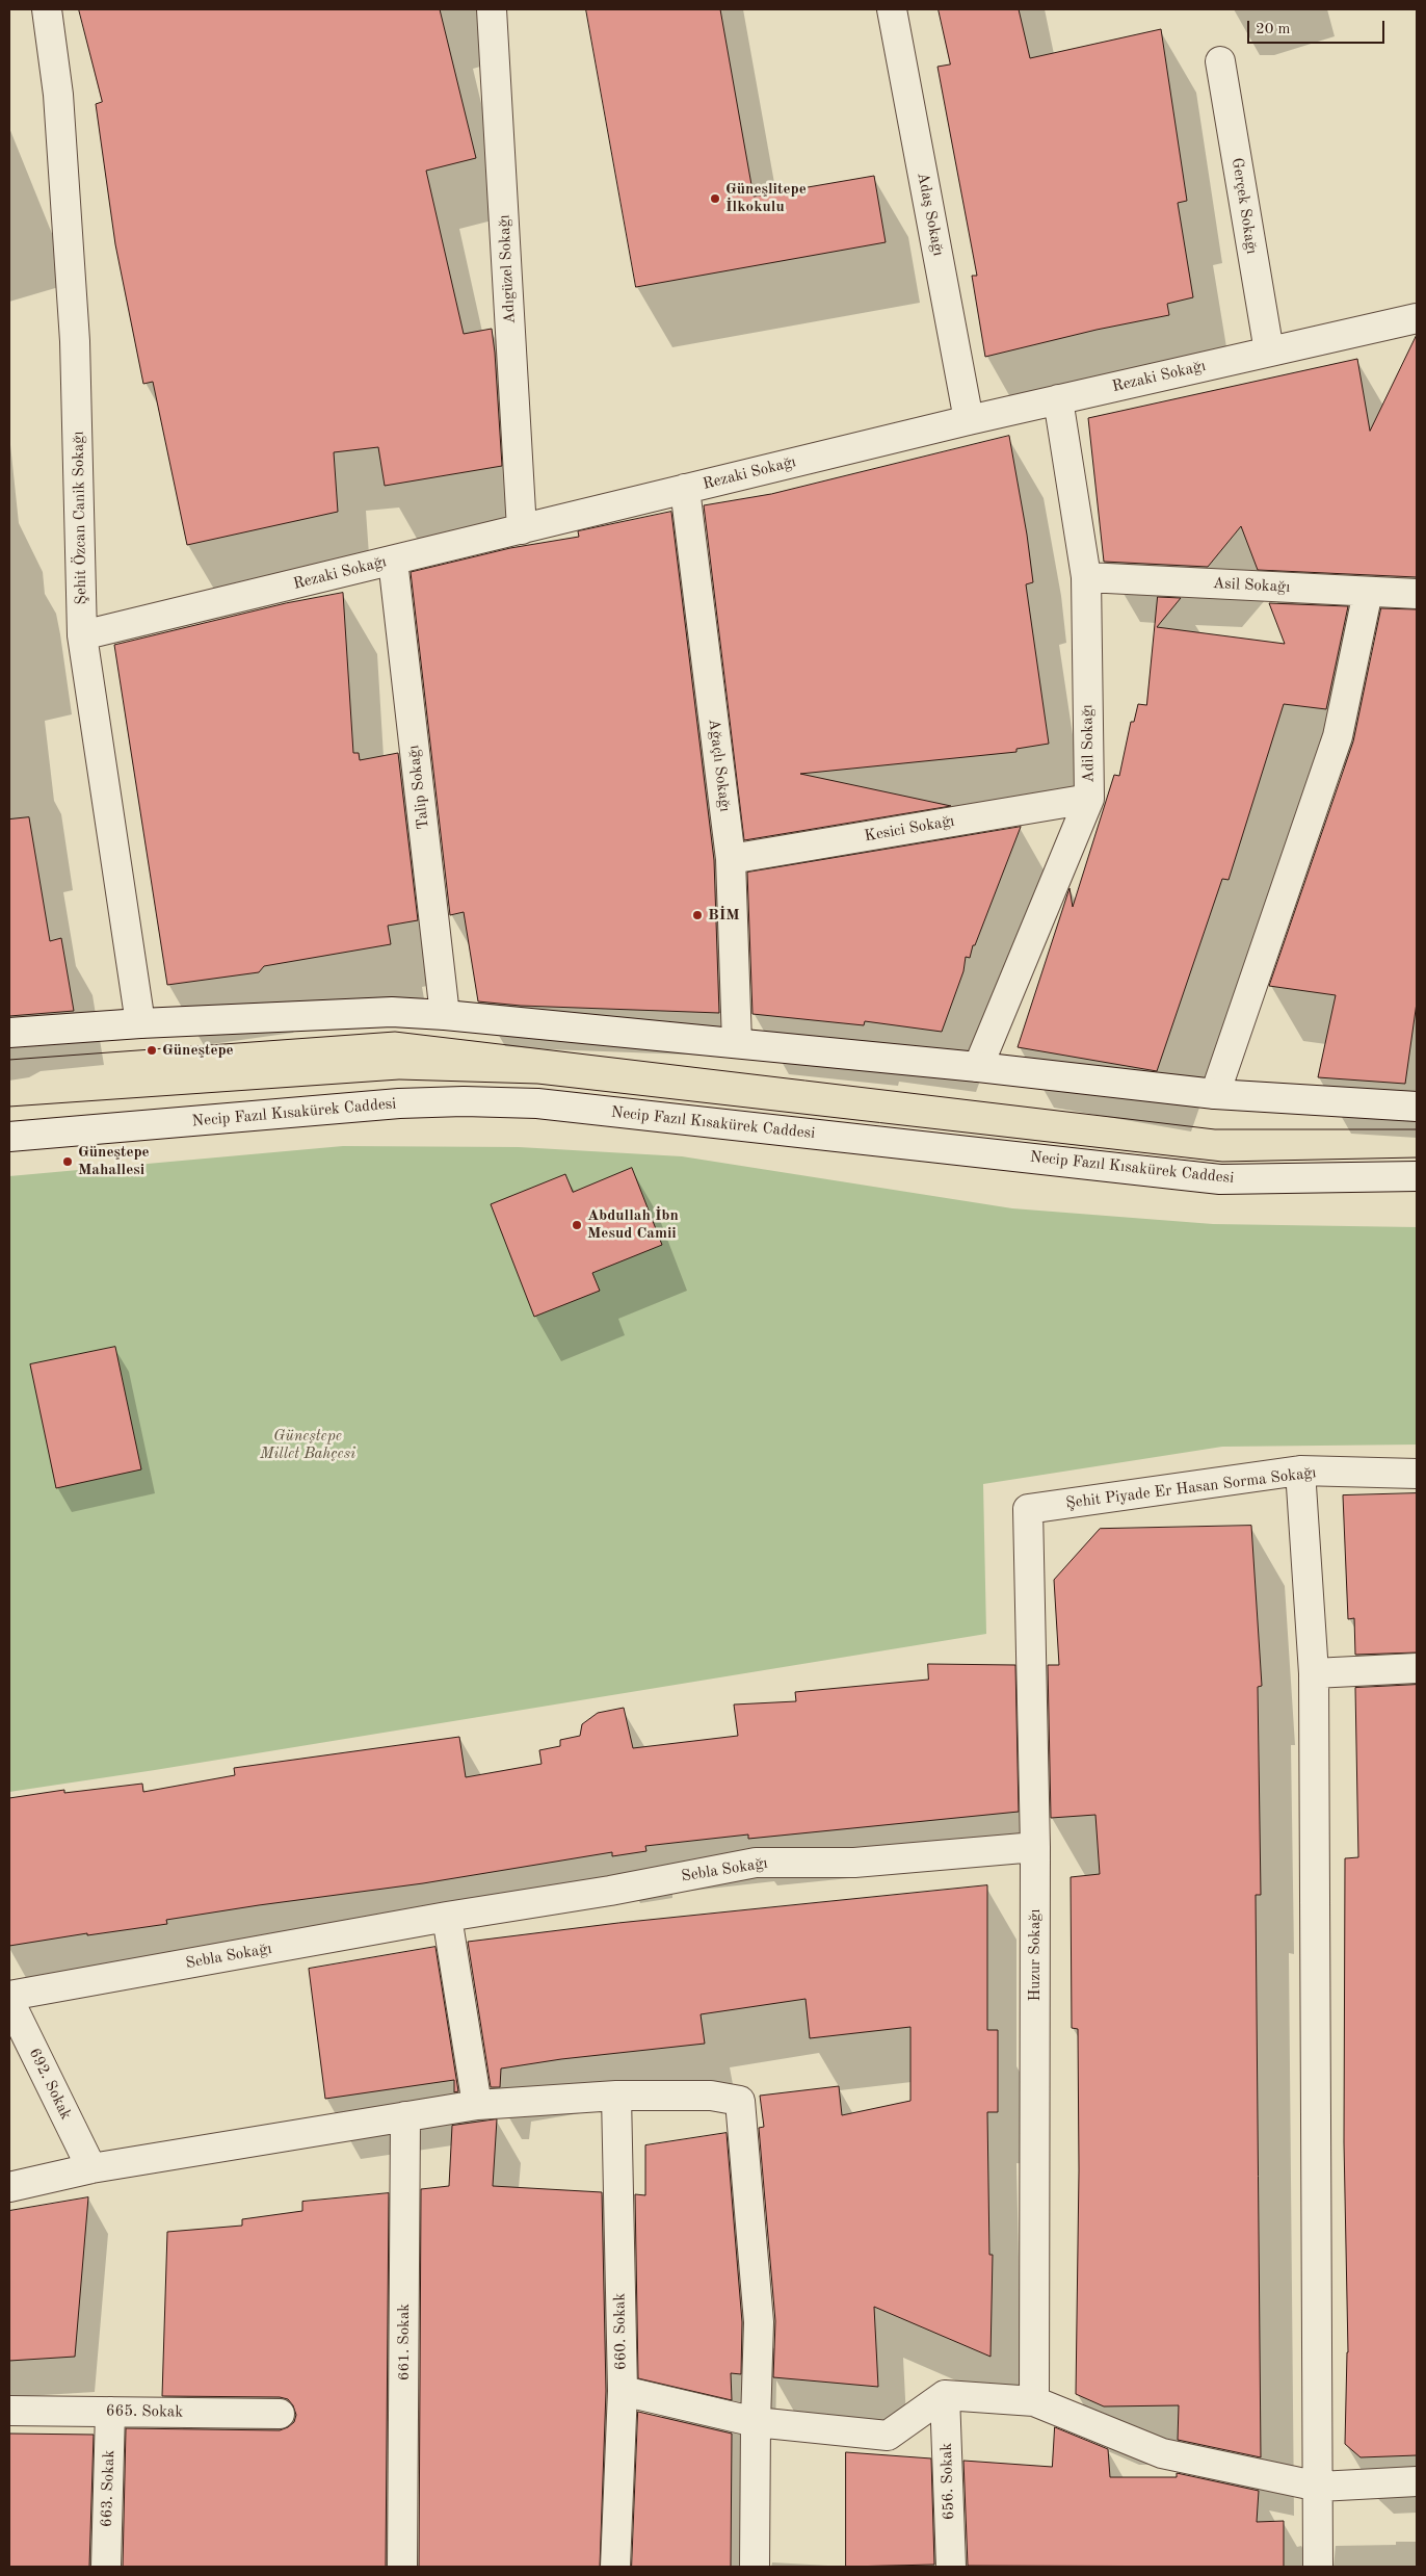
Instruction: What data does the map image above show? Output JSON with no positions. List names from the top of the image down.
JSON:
{
  "streets": {
    "street": [
      "Gerçek Sokağı",
      "Adaş Sokağı",
      "Adıgüzel Sokağı",
      "Rezaki Sokağı",
      "Şehit Özcan Canik Sokağı",
      "Asil Sokağı",
      "Adil Sokağı",
      "Ağaçlı Sokağı",
      "Talip Sokağı",
      "Kesici Sokağı",
      "Necip Fazıl Kısakürek Caddesi",
      "Şehit Piyade Er Hasan Sorma Sokağı",
      "Sebla Sokağı",
      "Huzur Sokağı",
      "692. Sokak",
      "660. Sokak",
      "661. Sokak",
      "665. Sokak",
      "656. Sokak",
      "663. Sokak"
    ]
  },
  "crossings": [
    ["Gerçek Sokağı", "Rezaki Sokağı"],
    ["Adaş Sokağı", "Rezaki Sokağı"],
    ["Adıgüzel Sokağı", "Rezaki Sokağı"],
    ["Rezaki Sokağı", "Şehit Özcan Canik Sokağı"],
    ["Rezaki Sokağı", "Adil Sokağı"],
    ["Rezaki Sokağı", "Ağaçlı Sokağı"],
    ["Rezaki Sokağı", "Talip Sokağı"],
    ["Asil Sokağı", "Adil Sokağı"],
    ["Adil Sokağı", "Kesici Sokağı"],
    ["Ağaçlı Sokağı", "Kesici Sokağı"],
    ["Şehit Piyade Er Hasan Sorma Sokağı", "Huzur Sokağı"],
    ["Sebla Sokağı", "Huzur Sokağı"],
    ["665. Sokak", "663. Sokak"]
  ],
  "parks": ["Güneştepe Millet Bahçesi"],
  "places": [
    "Güneşlitepe İlkokulu",
    "BİM",
    "Güneştepe",
    "Güneştepe Mahallesi",
    "Abdullah İbn Mesud Camii"
  ],
  "scale_bar": "20 m"
}
